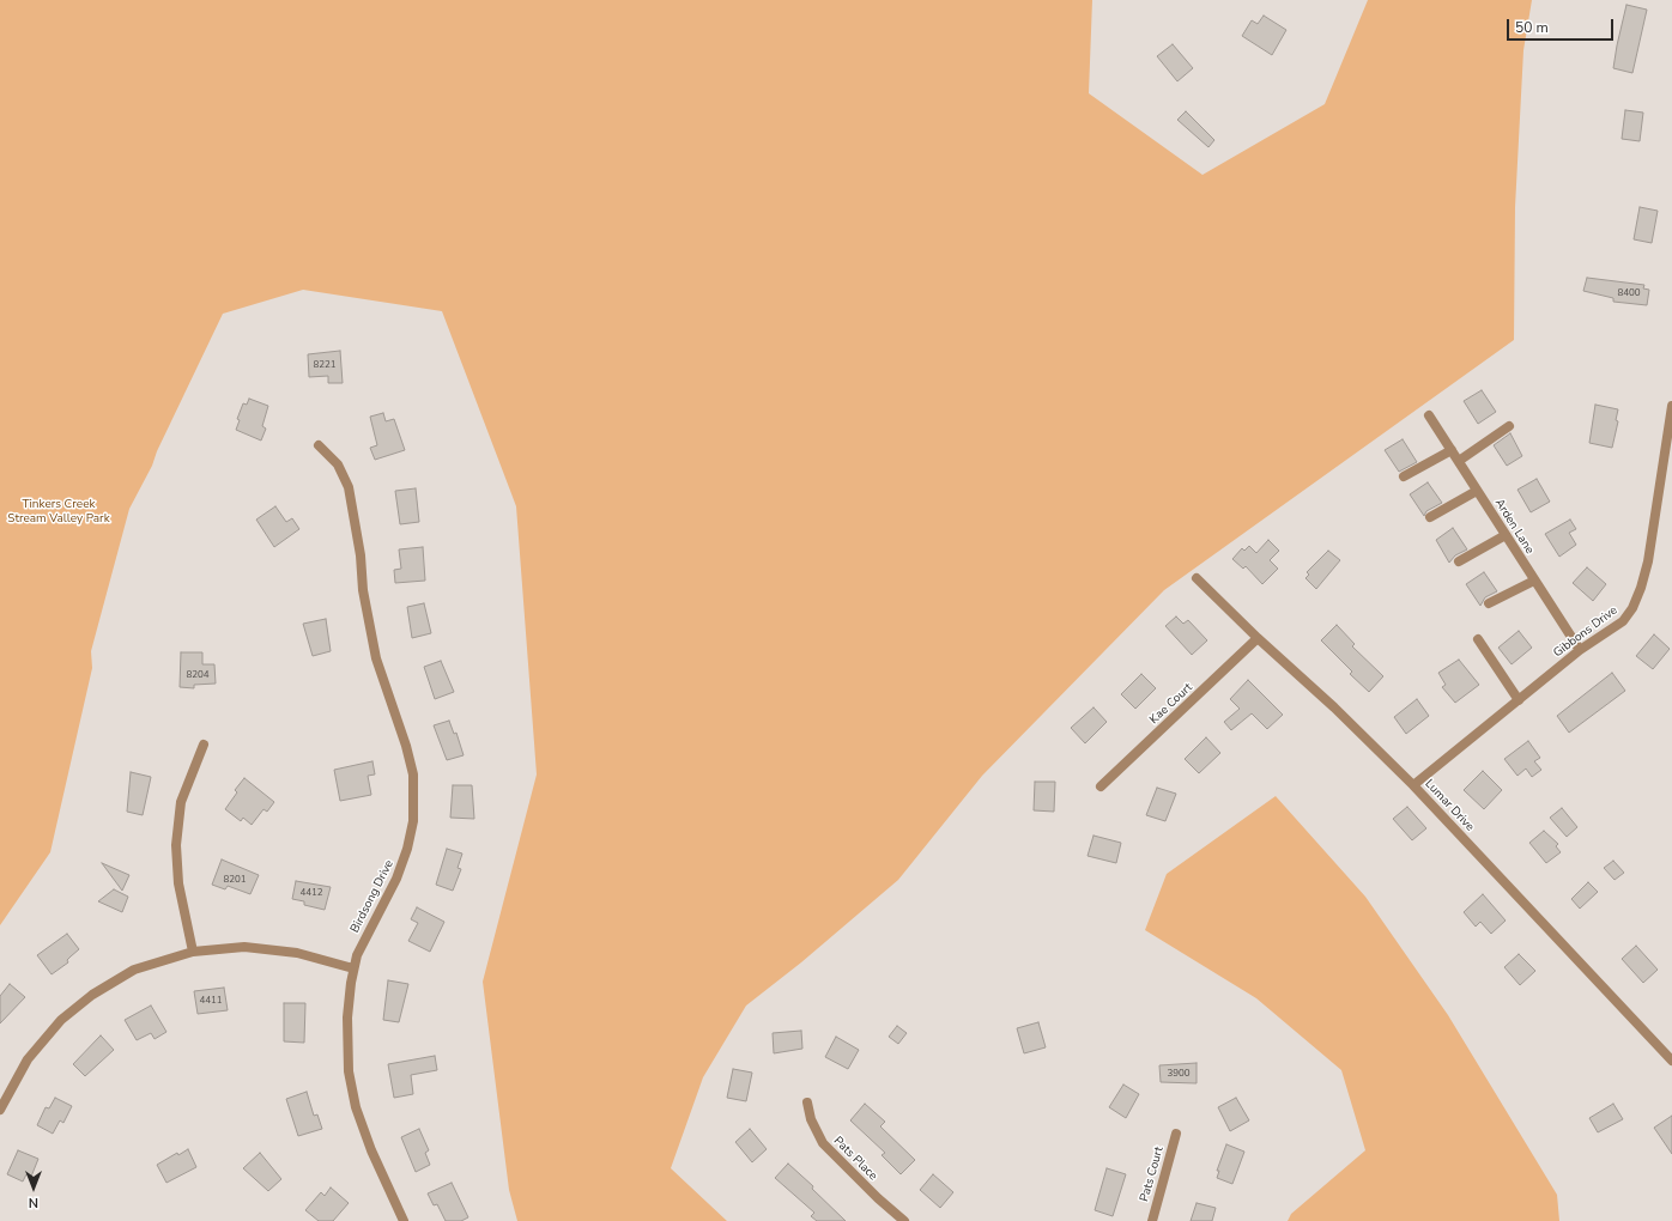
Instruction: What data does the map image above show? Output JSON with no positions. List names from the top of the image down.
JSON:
{
  "streets": {
    "street": [
      "Arden Lane",
      "Gibbons Drive",
      "Kae Court",
      "Lumar Drive",
      "Birdsong Drive",
      "Pats Place",
      "Pats Court"
    ]
  },
  "crossings": [
    ["Arden Lane", "Gibbons Drive"],
    ["Gibbons Drive", "Lumar Drive"],
    ["Kae Court", "Lumar Drive"]
  ],
  "parks": ["Tinkers Creek Stream Valley Park"],
  "house_numbers": [
    "8400",
    "8221",
    "8204",
    "8201",
    "4412",
    "4411",
    "3900"
  ],
  "scale_bar": "50 m",
  "north": "bottom"
}
